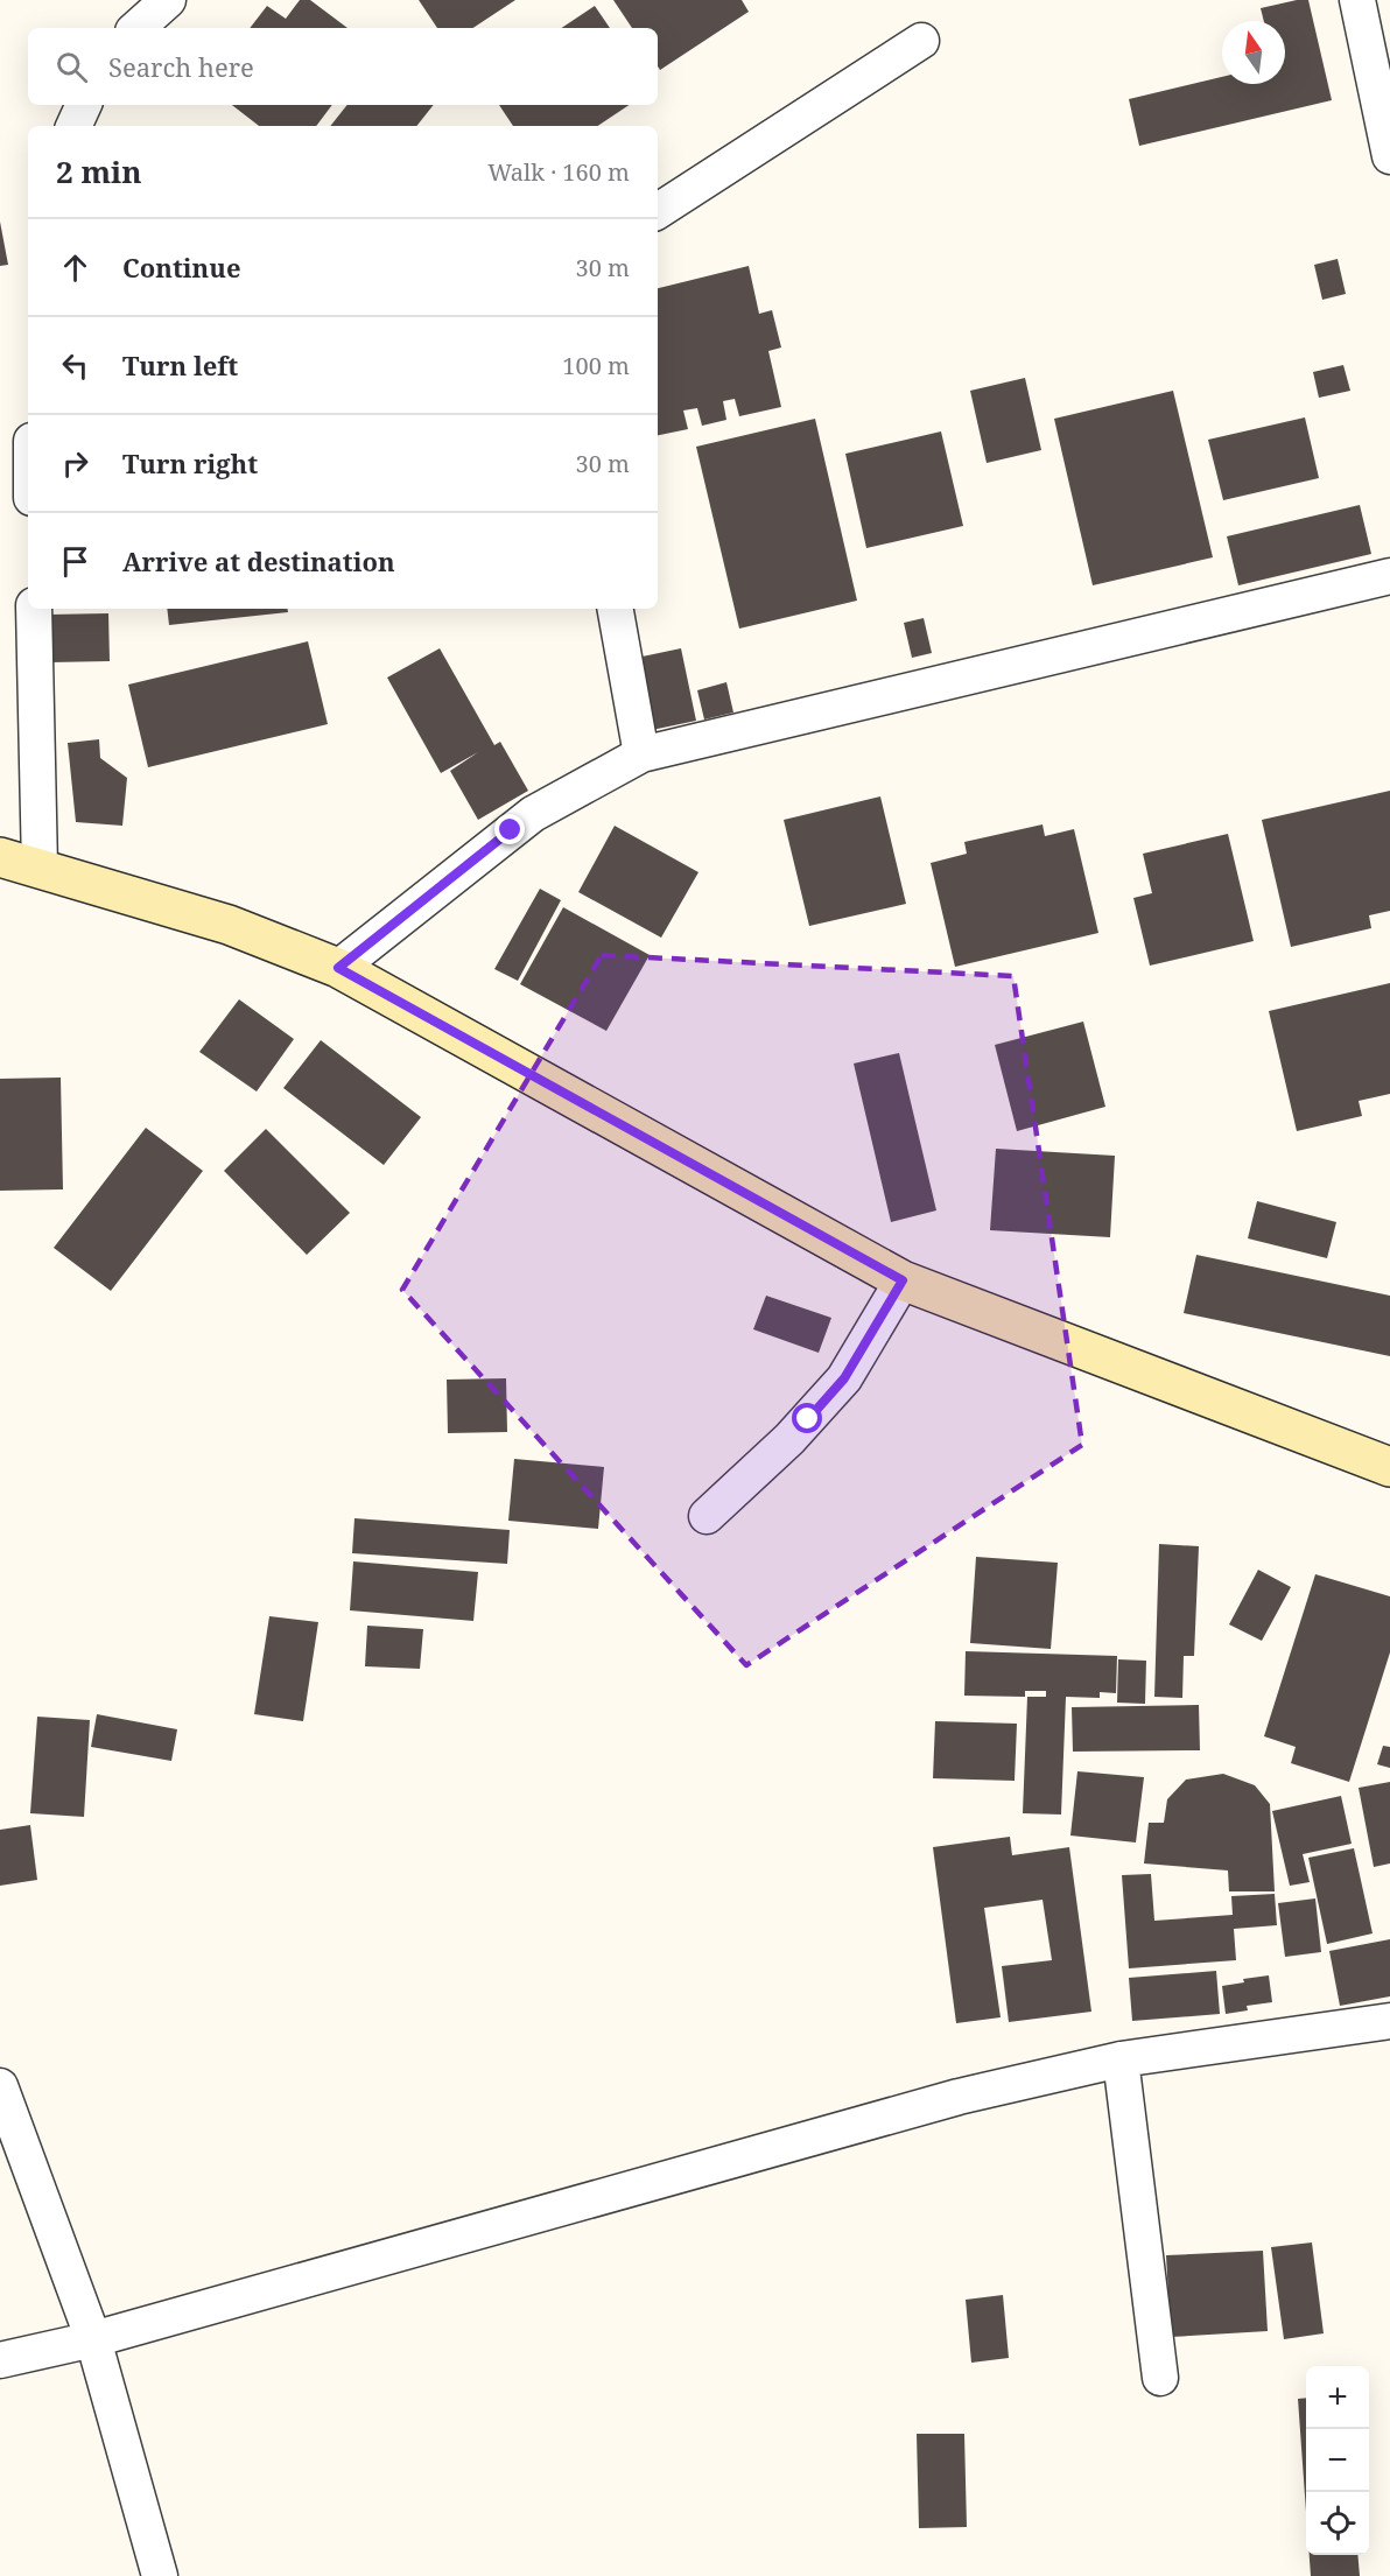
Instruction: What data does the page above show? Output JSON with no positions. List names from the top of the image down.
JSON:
{
  "north": "top",
  "page": {
    "search": "Search here",
    "heading": ["2 min", "Walk · 160 m"],
    "list": [
      ["Continue", "30 m"],
      ["Turn left", "100 m"],
      ["Turn right", "30 m"],
      "Arrive at destination"
    ],
    "map_buttons": ["+", "−"]
  }
}
